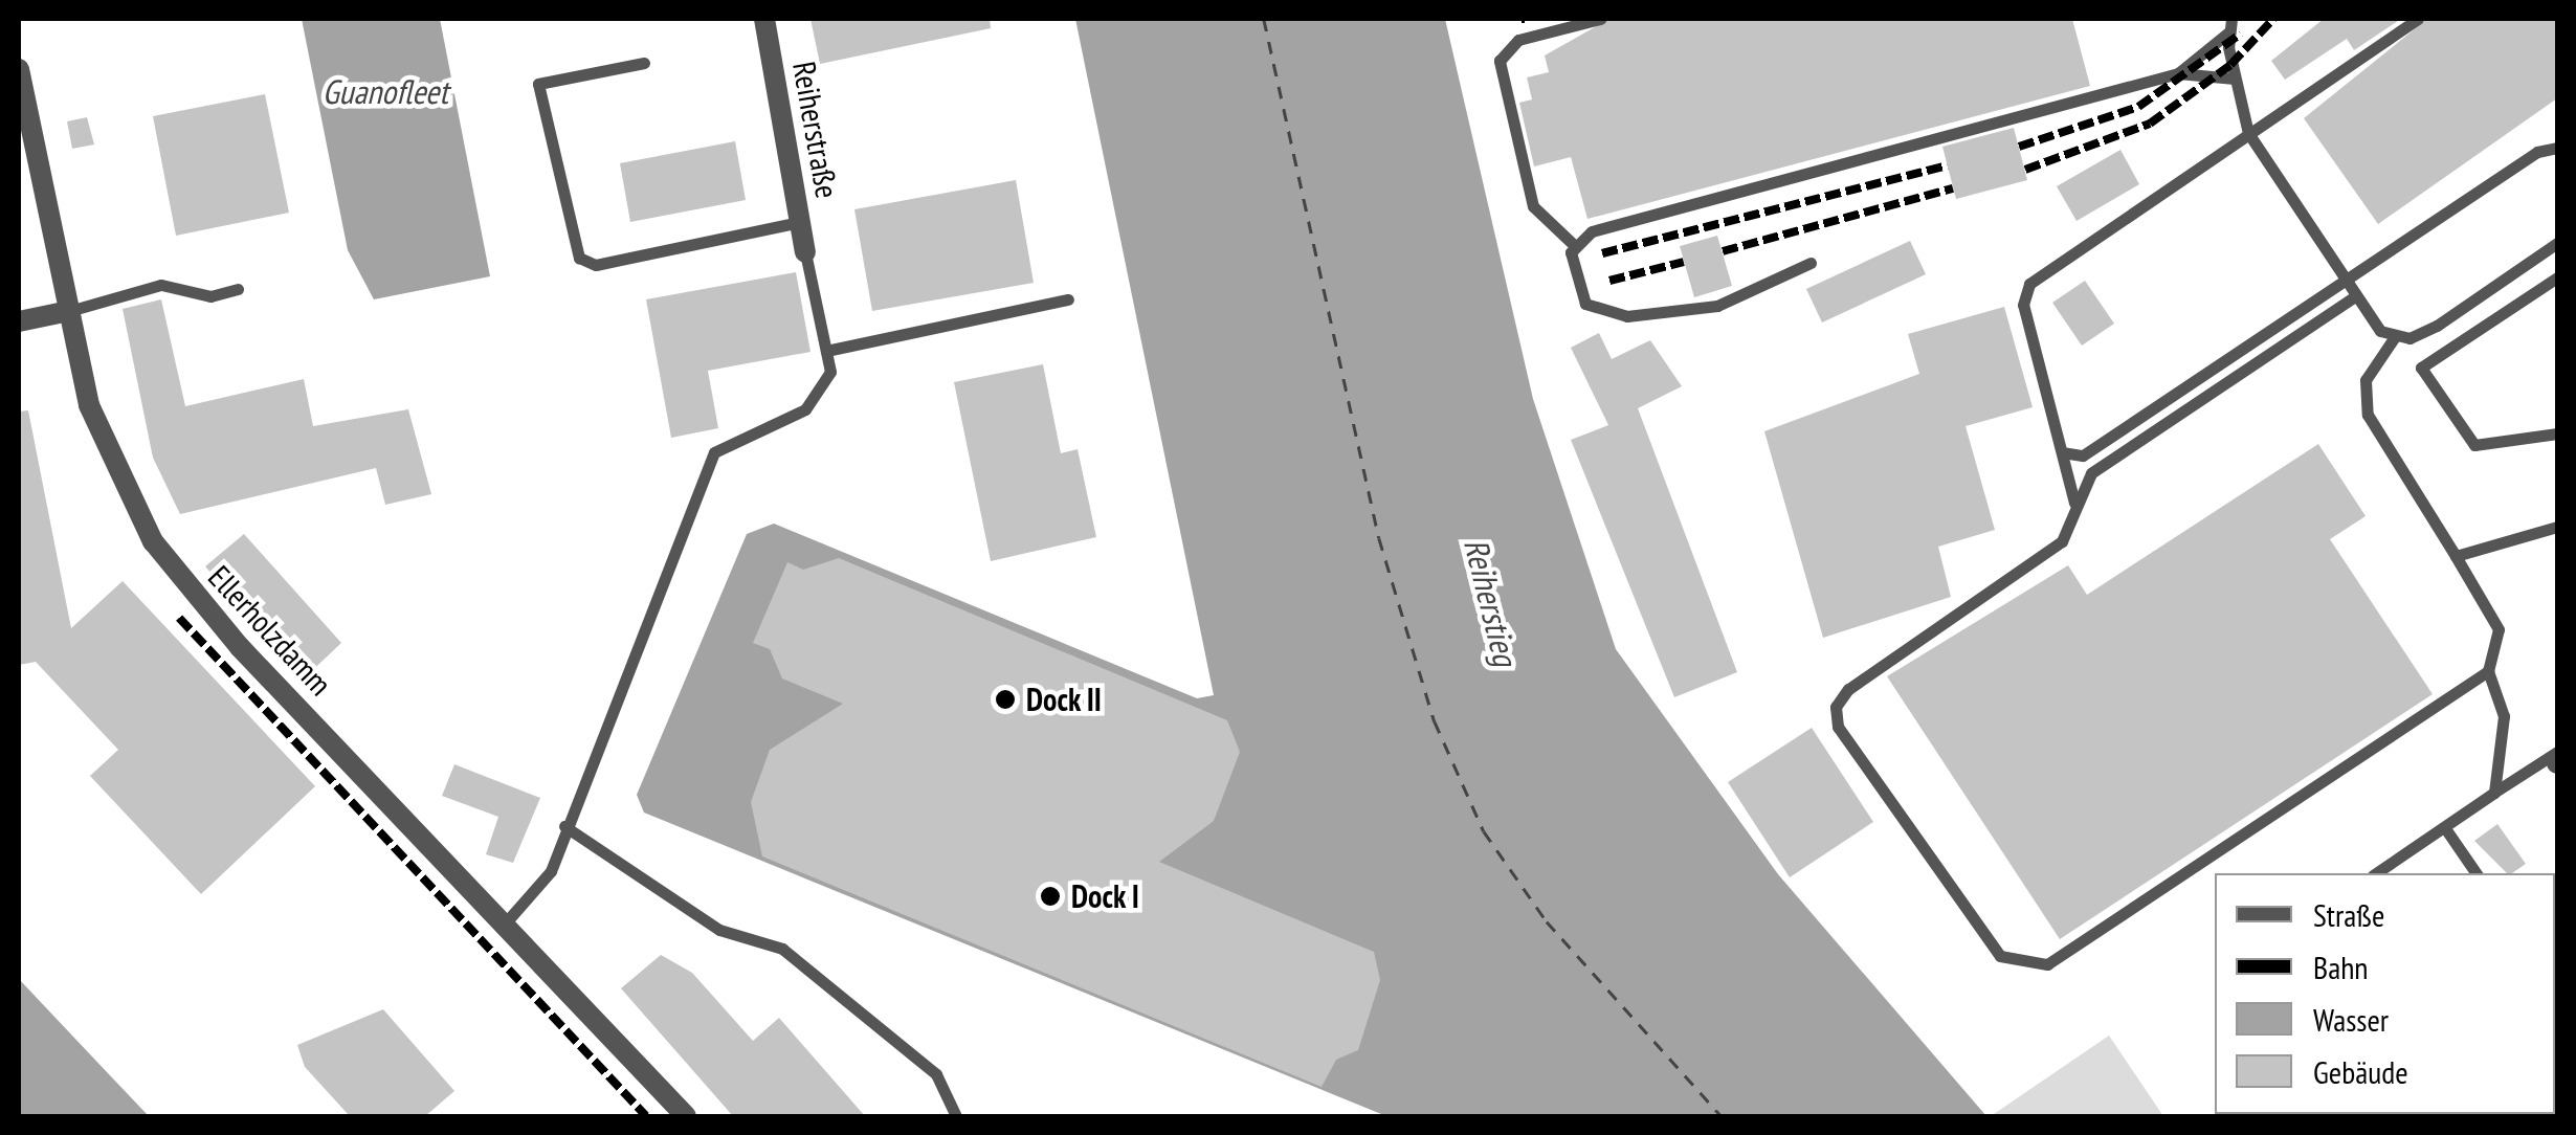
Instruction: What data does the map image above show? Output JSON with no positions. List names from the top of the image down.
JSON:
{
  "streets": {
    "street": ["Reiherstraße", "Ellerholzdamm"]
  },
  "water": ["Guanofleet", "Reiherstieg"],
  "places": ["Dock II", "Dock I"],
  "legend": [
    "Straße",
    "Bahn",
    "Wasser",
    "Gebäude"
  ]
}
